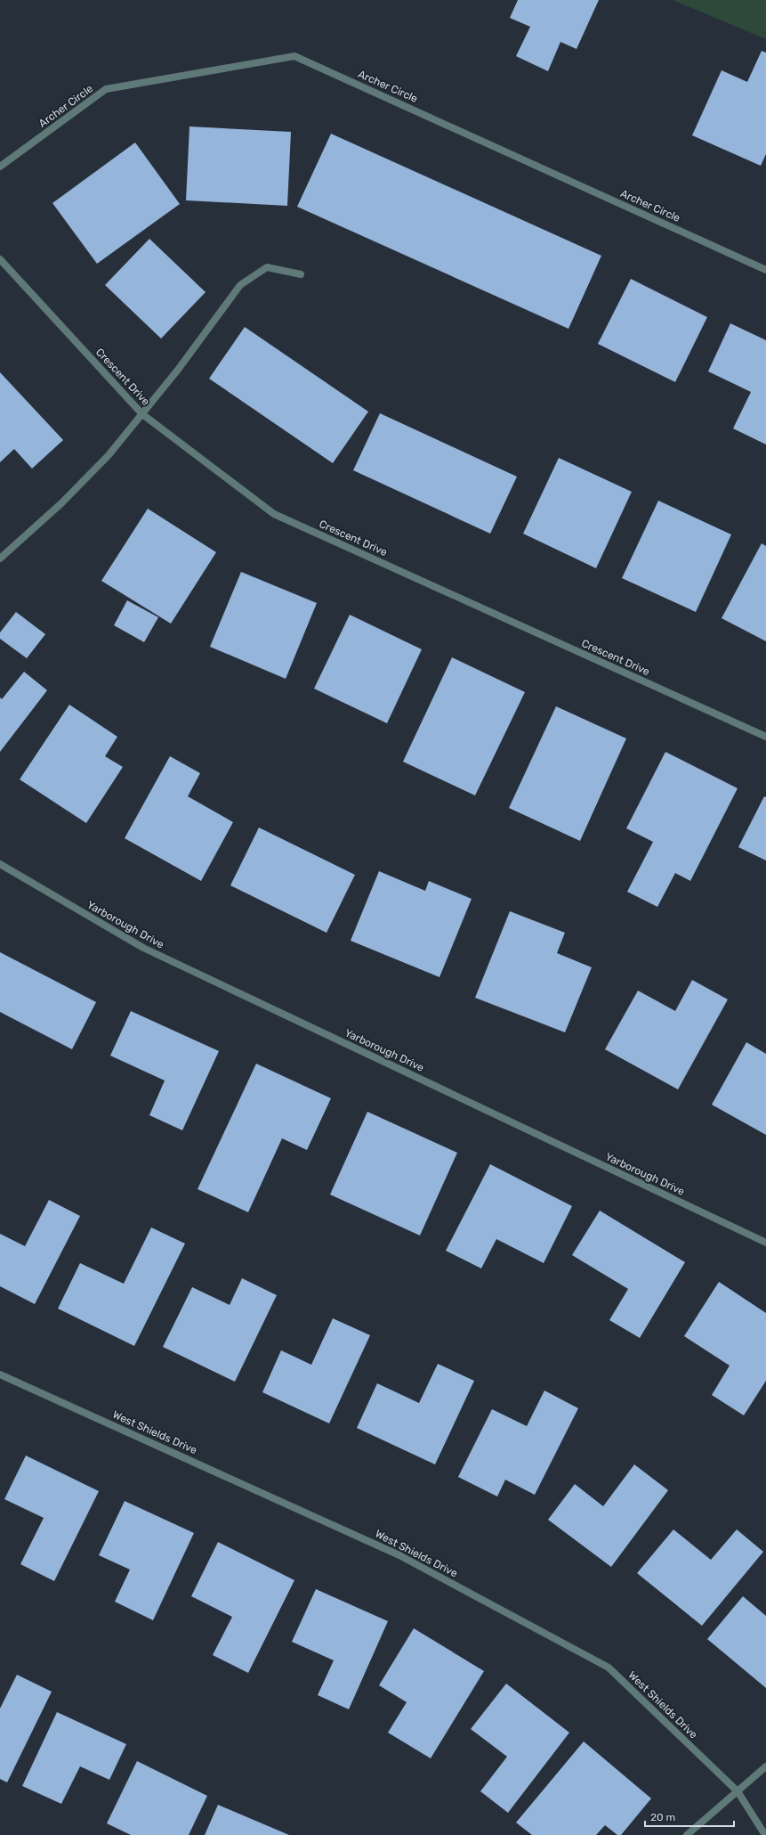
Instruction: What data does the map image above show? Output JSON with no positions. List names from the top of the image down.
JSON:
{
  "streets": {
    "street": [
      "Archer Circle",
      "Crescent Drive",
      "Yarborough Drive",
      "West Shields Drive"
    ]
  },
  "scale_bar": "20 m"
}
